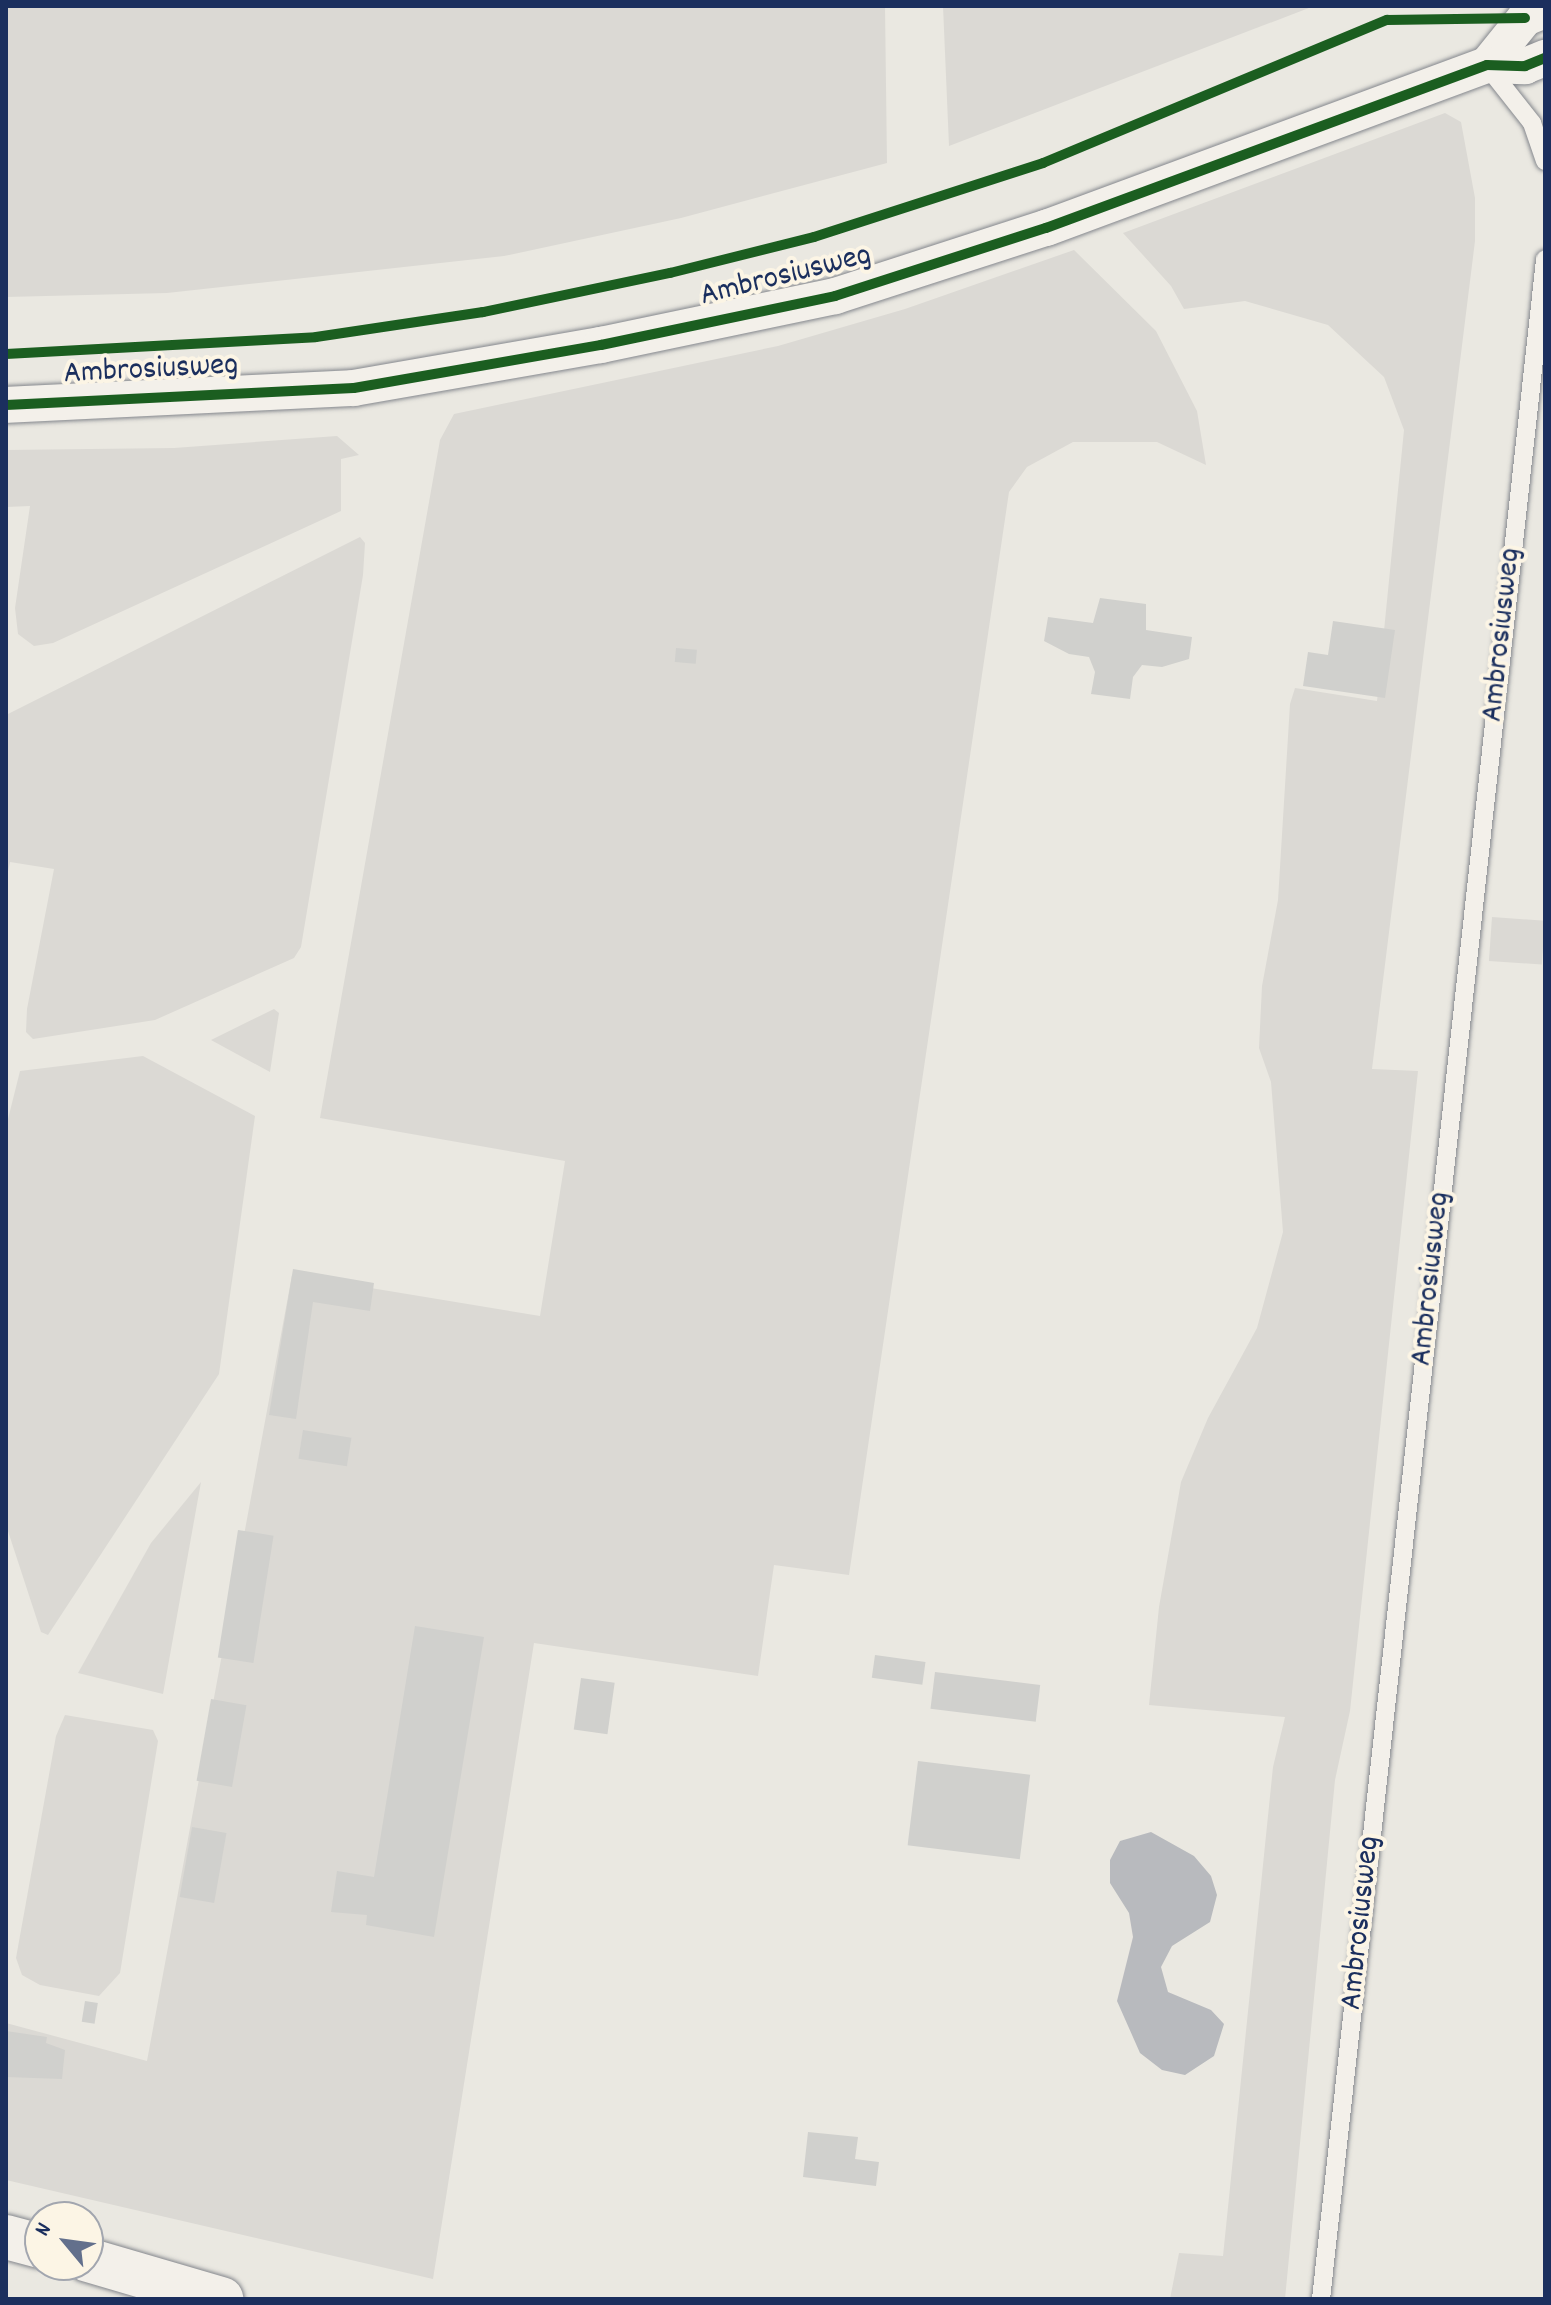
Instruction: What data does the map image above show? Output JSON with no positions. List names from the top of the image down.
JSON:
{
  "streets": {
    "street": ["Ambrosiusweg"]
  },
  "north": "top left"
}
